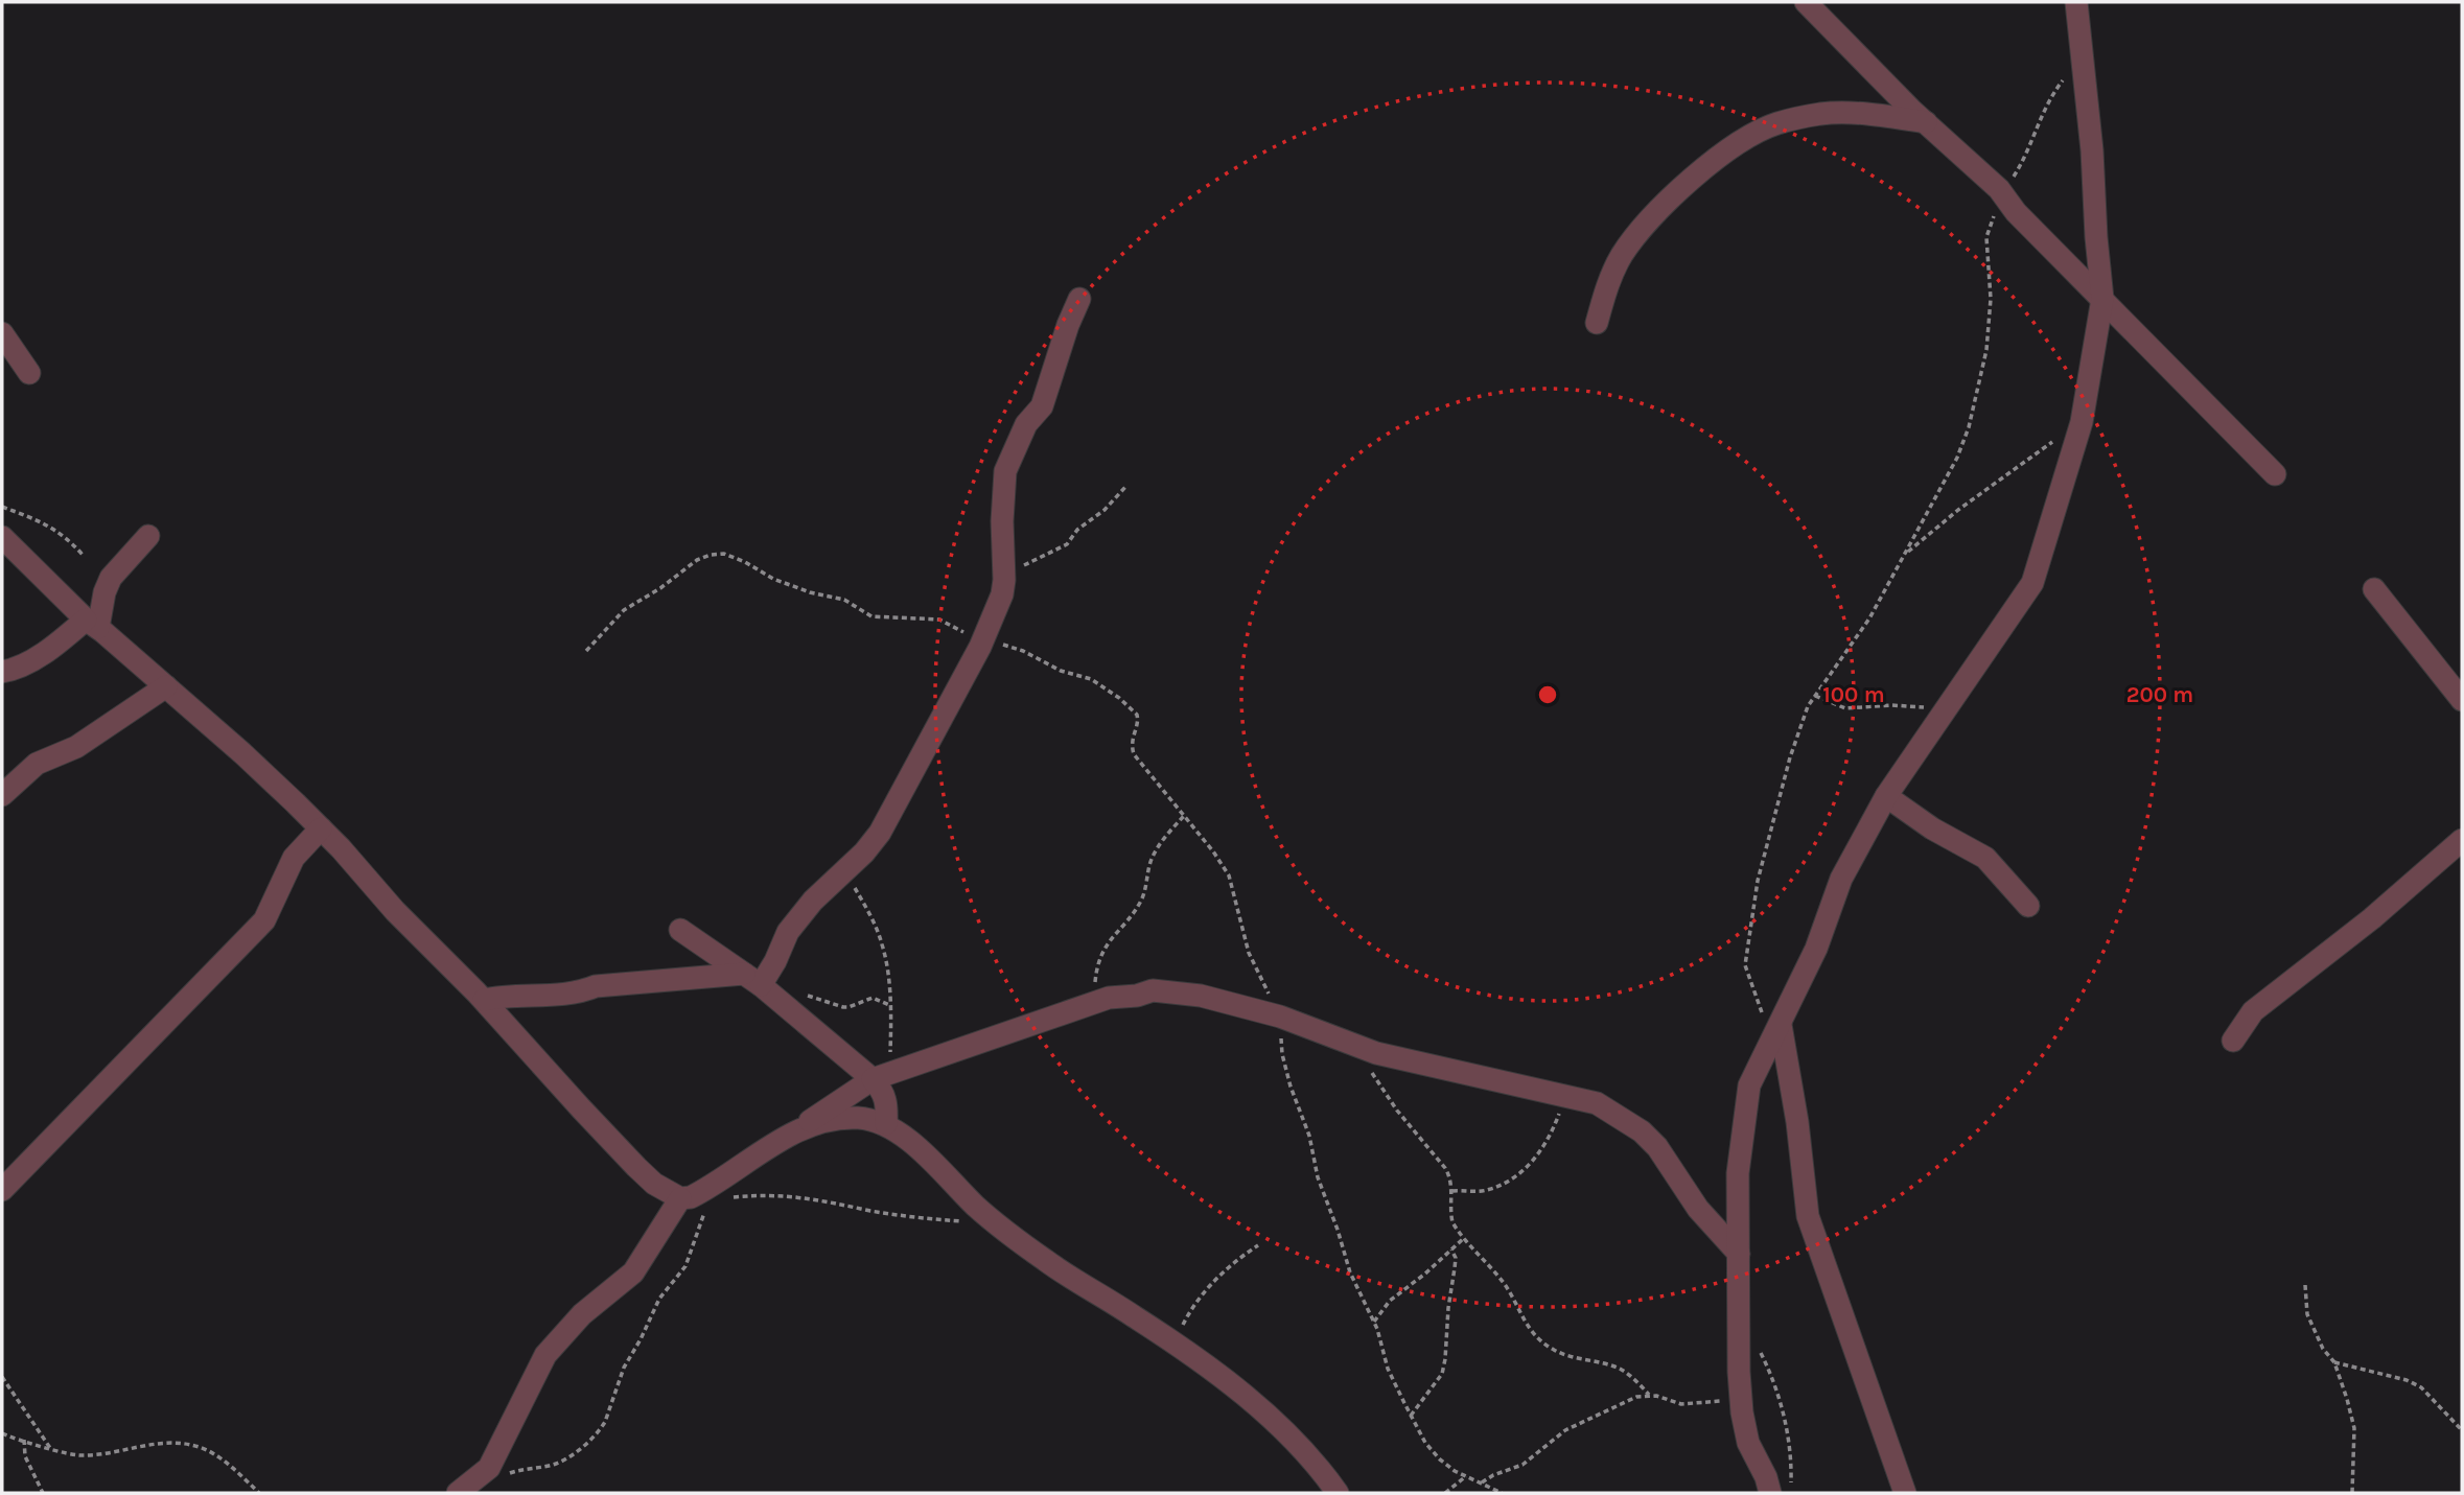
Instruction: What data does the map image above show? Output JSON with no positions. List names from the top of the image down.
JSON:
{
  "rings": ["100 m", "200 m"]
}
